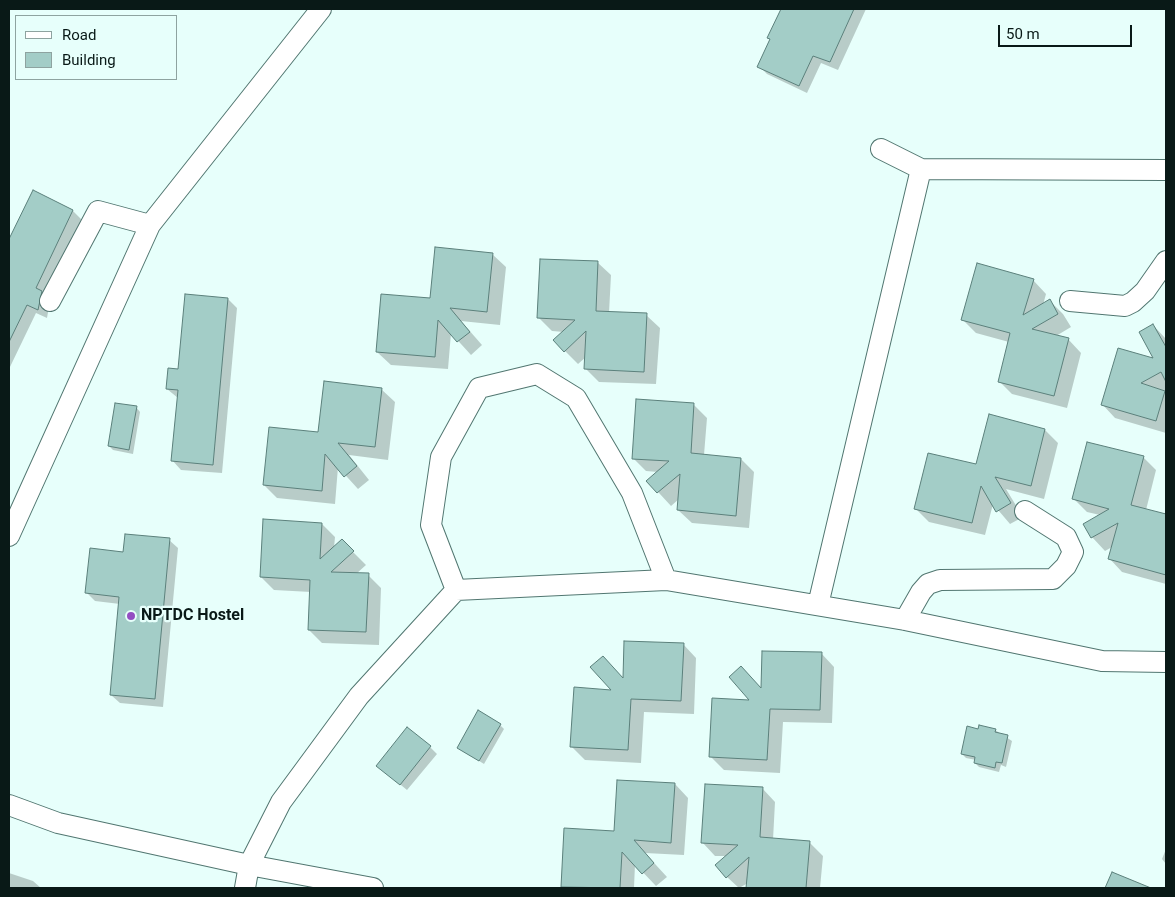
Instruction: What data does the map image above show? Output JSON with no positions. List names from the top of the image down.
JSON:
{
  "places": ["NPTDC Hostel"],
  "legend": ["Road", "Building"],
  "scale_bar": "50 m"
}
